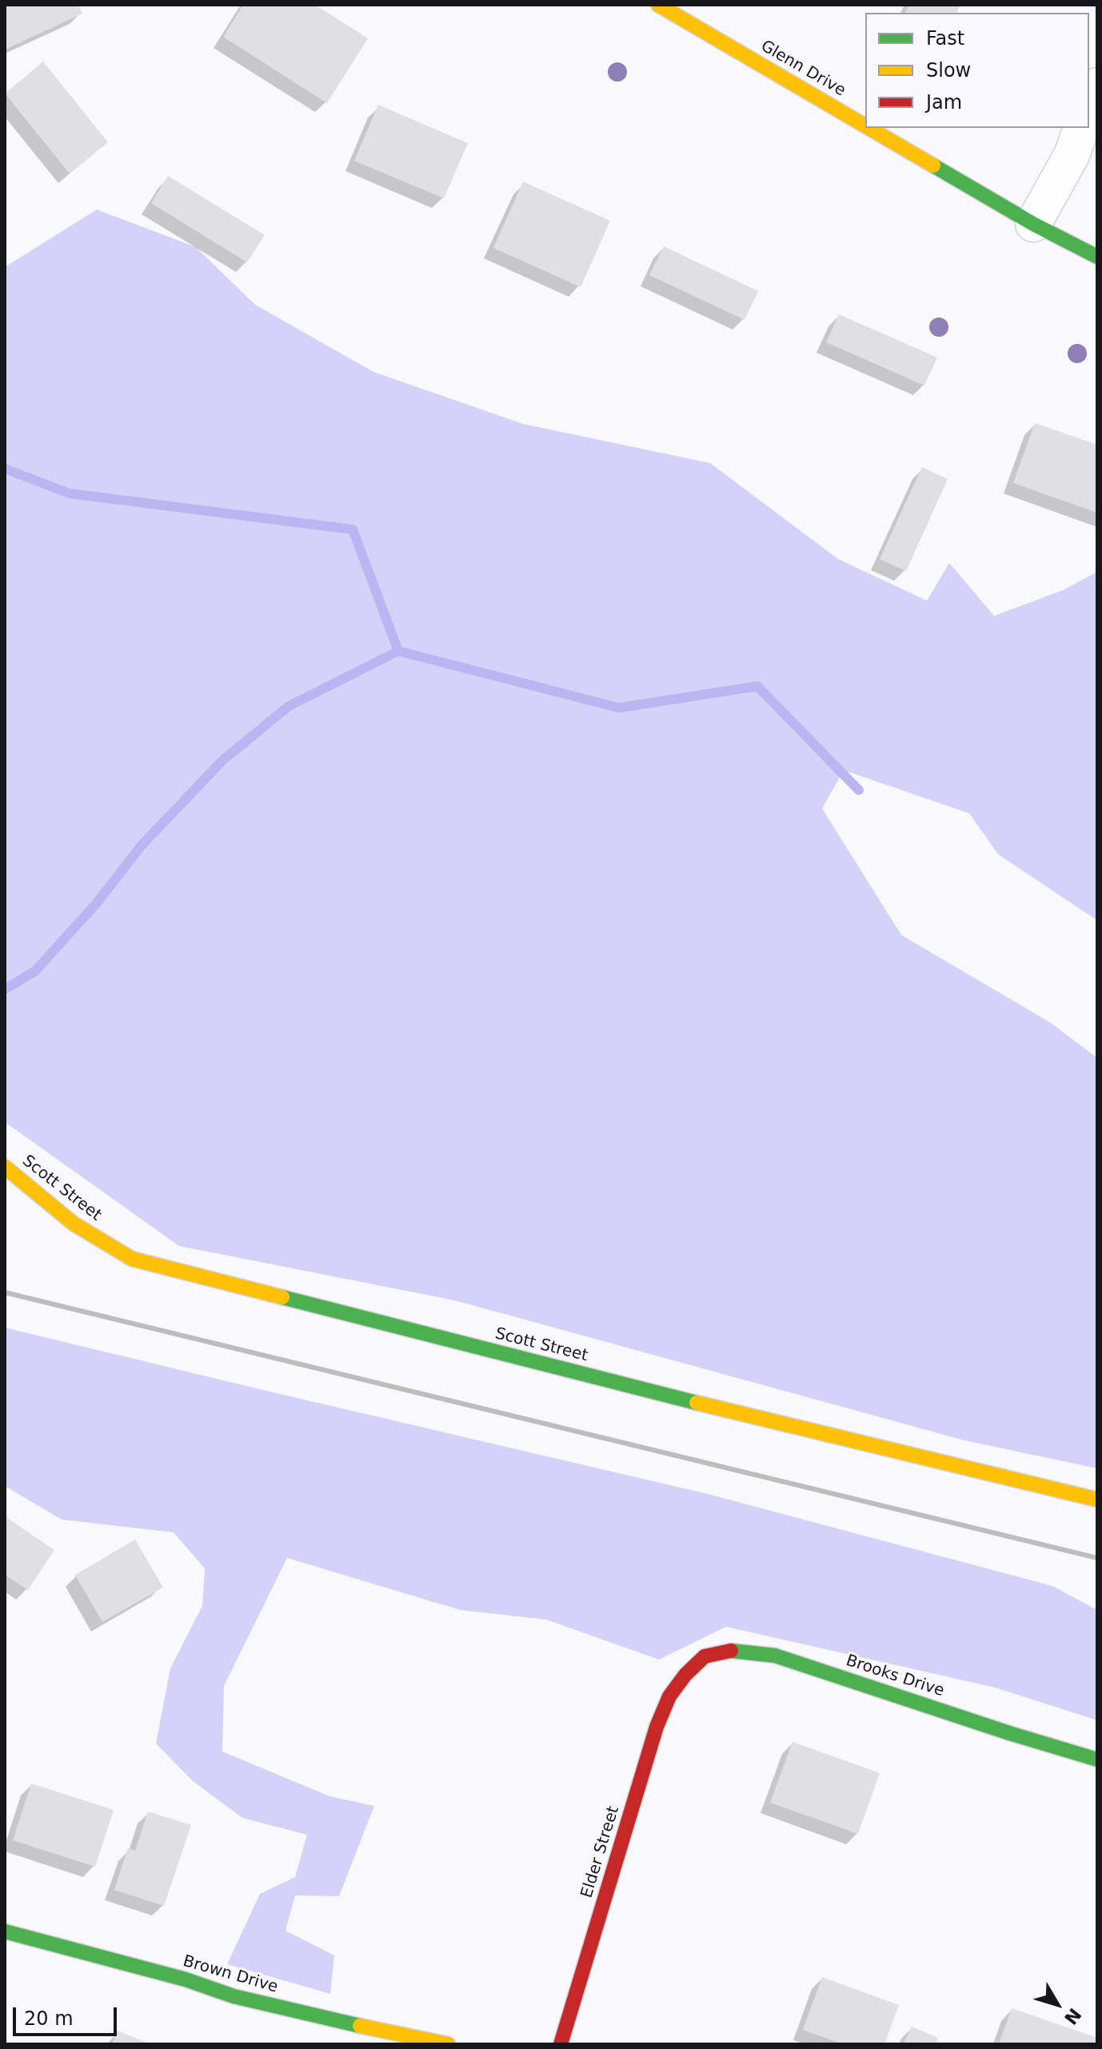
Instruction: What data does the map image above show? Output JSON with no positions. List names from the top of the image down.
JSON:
{
  "streets": {
    "street": [
      "Glenn Drive",
      "Scott Street",
      "Brooks Drive",
      "Elder Street",
      "Brown Drive"
    ]
  },
  "crossings": [
    ["Brooks Drive", "Elder Street"]
  ],
  "legend": ["Fast", "Slow", "Jam"],
  "scale_bar": "20 m",
  "north": "bottom right"
}
